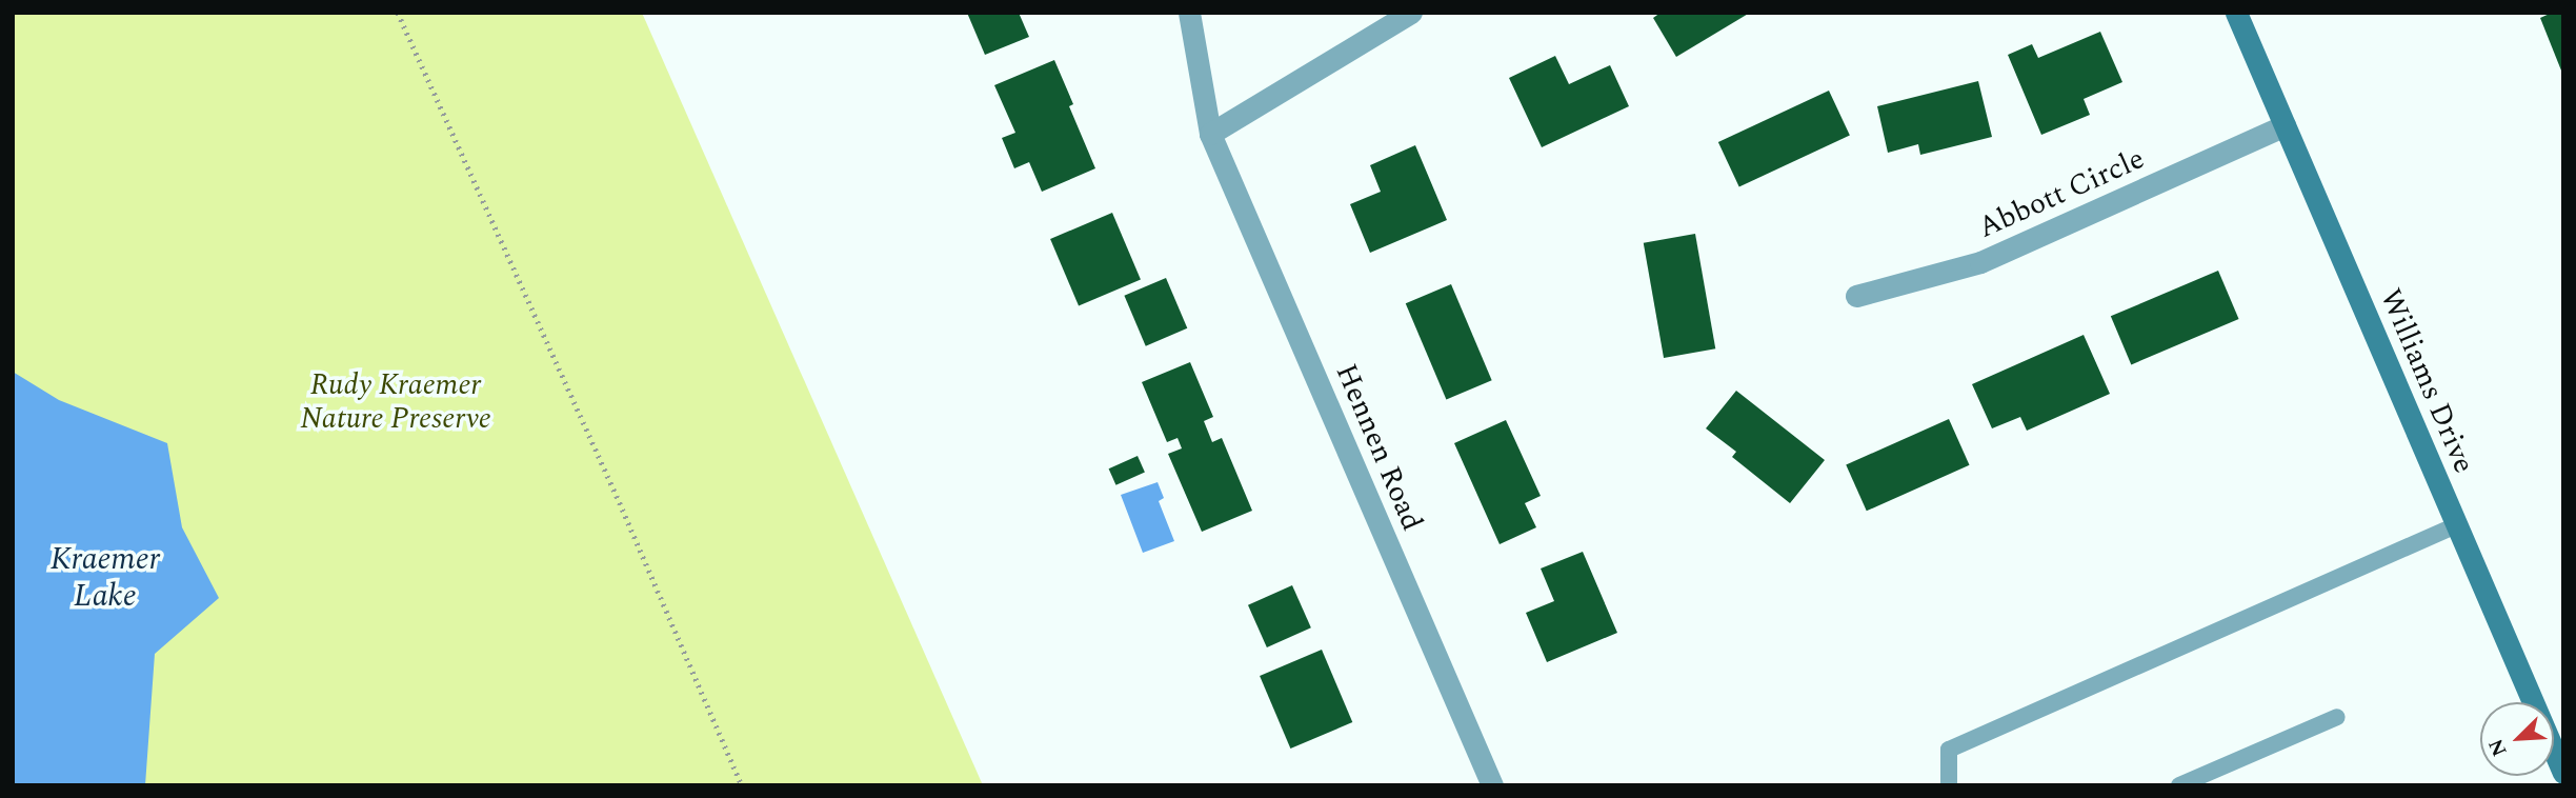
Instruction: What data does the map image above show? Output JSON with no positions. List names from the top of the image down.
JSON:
{
  "streets": {
    "main road": ["Williams Drive"],
    "street": ["Abbott Circle", "Hennen Road"]
  },
  "crossings": [
    ["Abbott Circle", "Williams Drive"]
  ],
  "water": ["Kraemer Lake"],
  "parks": ["Rudy Kraemer Nature Preserve"],
  "north": "bottom left"
}
